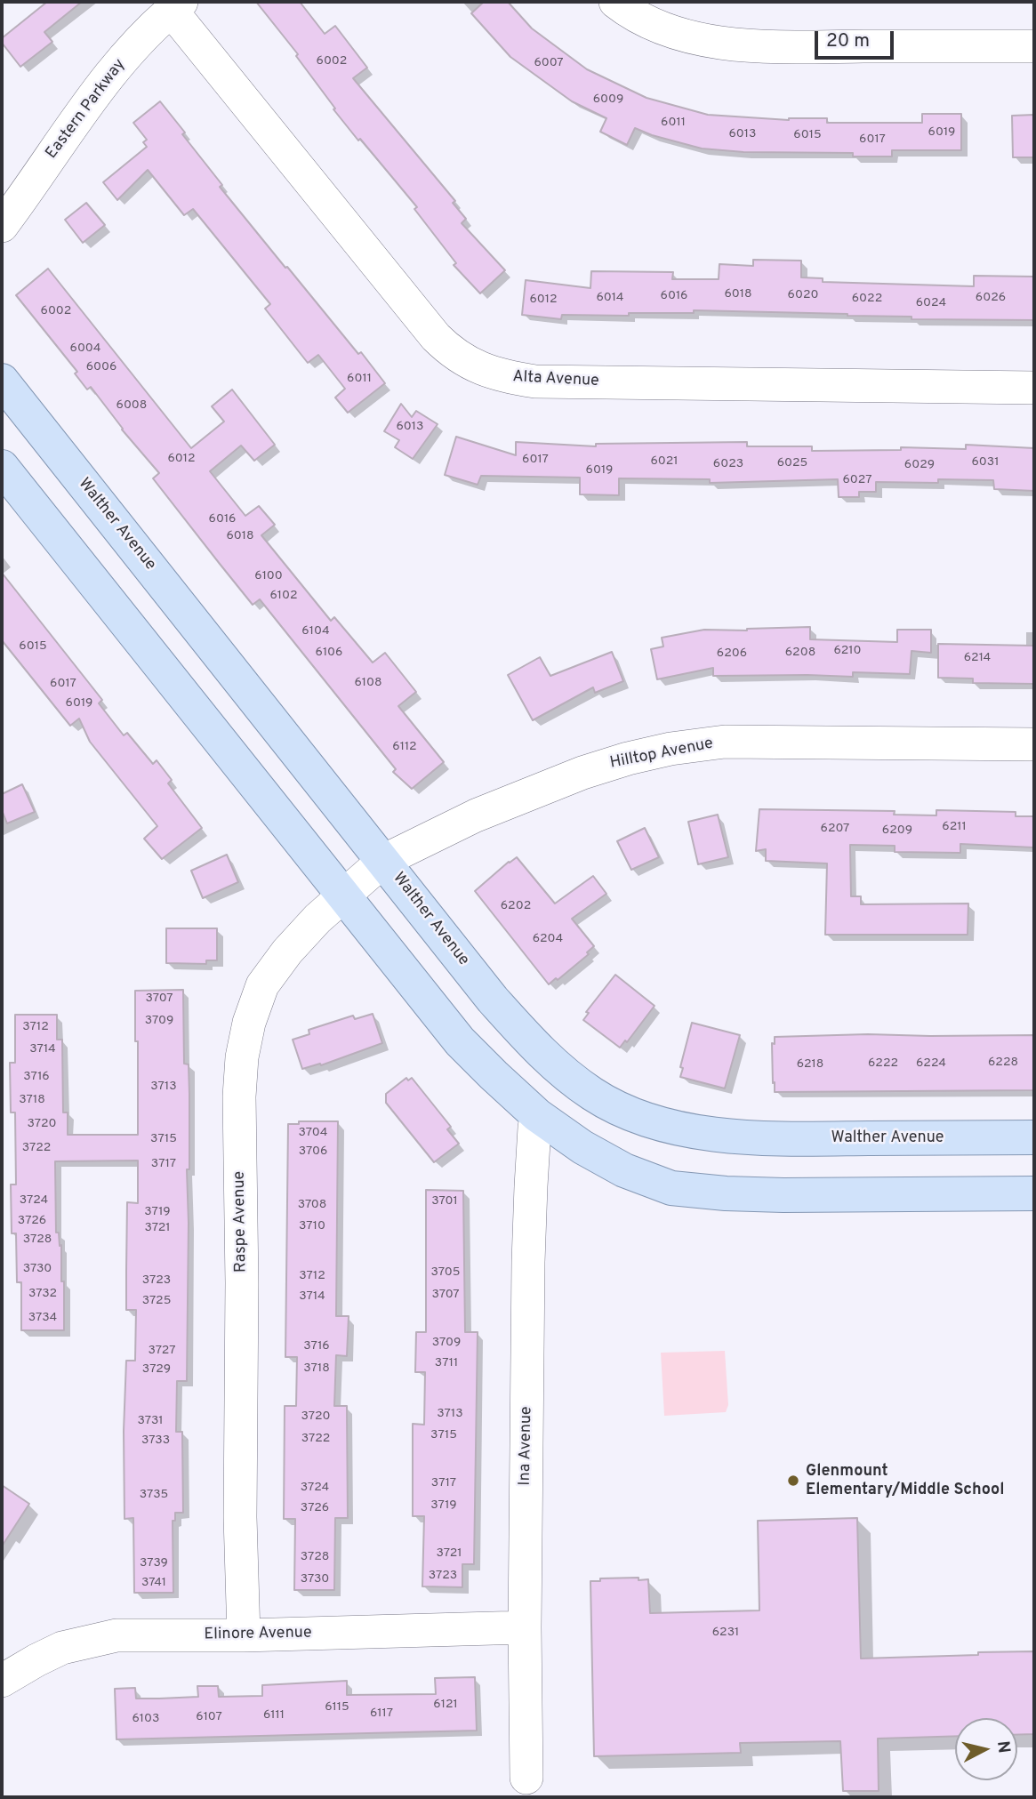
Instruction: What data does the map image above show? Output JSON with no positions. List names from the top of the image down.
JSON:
{
  "streets": {
    "main road": ["Walther Avenue"],
    "street": [
      "Eastern Parkway",
      "Alta Avenue",
      "Hilltop Avenue",
      "Raspe Avenue",
      "Ina Avenue",
      "Elinore Avenue"
    ]
  },
  "crossings": [
    ["Eastern Parkway", "Alta Avenue"],
    ["Walther Avenue", "Hilltop Avenue"],
    ["Walther Avenue", "Raspe Avenue"],
    ["Hilltop Avenue", "Raspe Avenue"],
    ["Raspe Avenue", "Elinore Avenue"],
    ["Ina Avenue", "Elinore Avenue"]
  ],
  "places": ["Glenmount Elementary/Middle School"],
  "house_numbers": [
    "6002",
    "6007",
    "6009",
    "6011",
    "6019",
    "6013",
    "6015",
    "6017",
    "6018",
    "6020",
    "6016",
    "6014",
    "6026",
    "6022",
    "6012",
    "6024",
    "6002",
    "6004",
    "6006",
    "6011",
    "6008",
    "6013",
    "6012",
    "6017",
    "6021",
    "6031",
    "6025",
    "6023",
    "6029",
    "6019",
    "6027",
    "6016",
    "6018",
    "6100",
    "6102",
    "6104",
    "6015",
    "6210",
    "6106",
    "6208",
    "6206",
    "6214",
    "6108",
    "6017",
    "6019",
    "6112",
    "6211",
    "6207",
    "6209",
    "6202",
    "6204",
    "3707",
    "3709",
    "3712",
    "3714",
    "6228",
    "6222",
    "6224",
    "6218",
    "3716",
    "3713",
    "3718",
    "3720",
    "3704",
    "3715",
    "3722",
    "3706",
    "3717",
    "3724",
    "3701",
    "3708",
    "3719",
    "3726",
    "3710",
    "3721",
    "3728",
    "3730",
    "3705",
    "3712",
    "3723",
    "3732",
    "3707",
    "3714",
    "3725",
    "3734",
    "3709",
    "3716",
    "3727",
    "3711",
    "3718",
    "3729",
    "3713",
    "3720",
    "3731",
    "3715",
    "3722",
    "3733",
    "3717",
    "3724",
    "3735",
    "3719",
    "3726",
    "3721",
    "3728",
    "3739",
    "3723",
    "3730",
    "3741",
    "6231",
    "6121",
    "6115",
    "6117",
    "6111",
    "6107",
    "6103"
  ],
  "scale_bar": "20 m",
  "north": "right"
}
